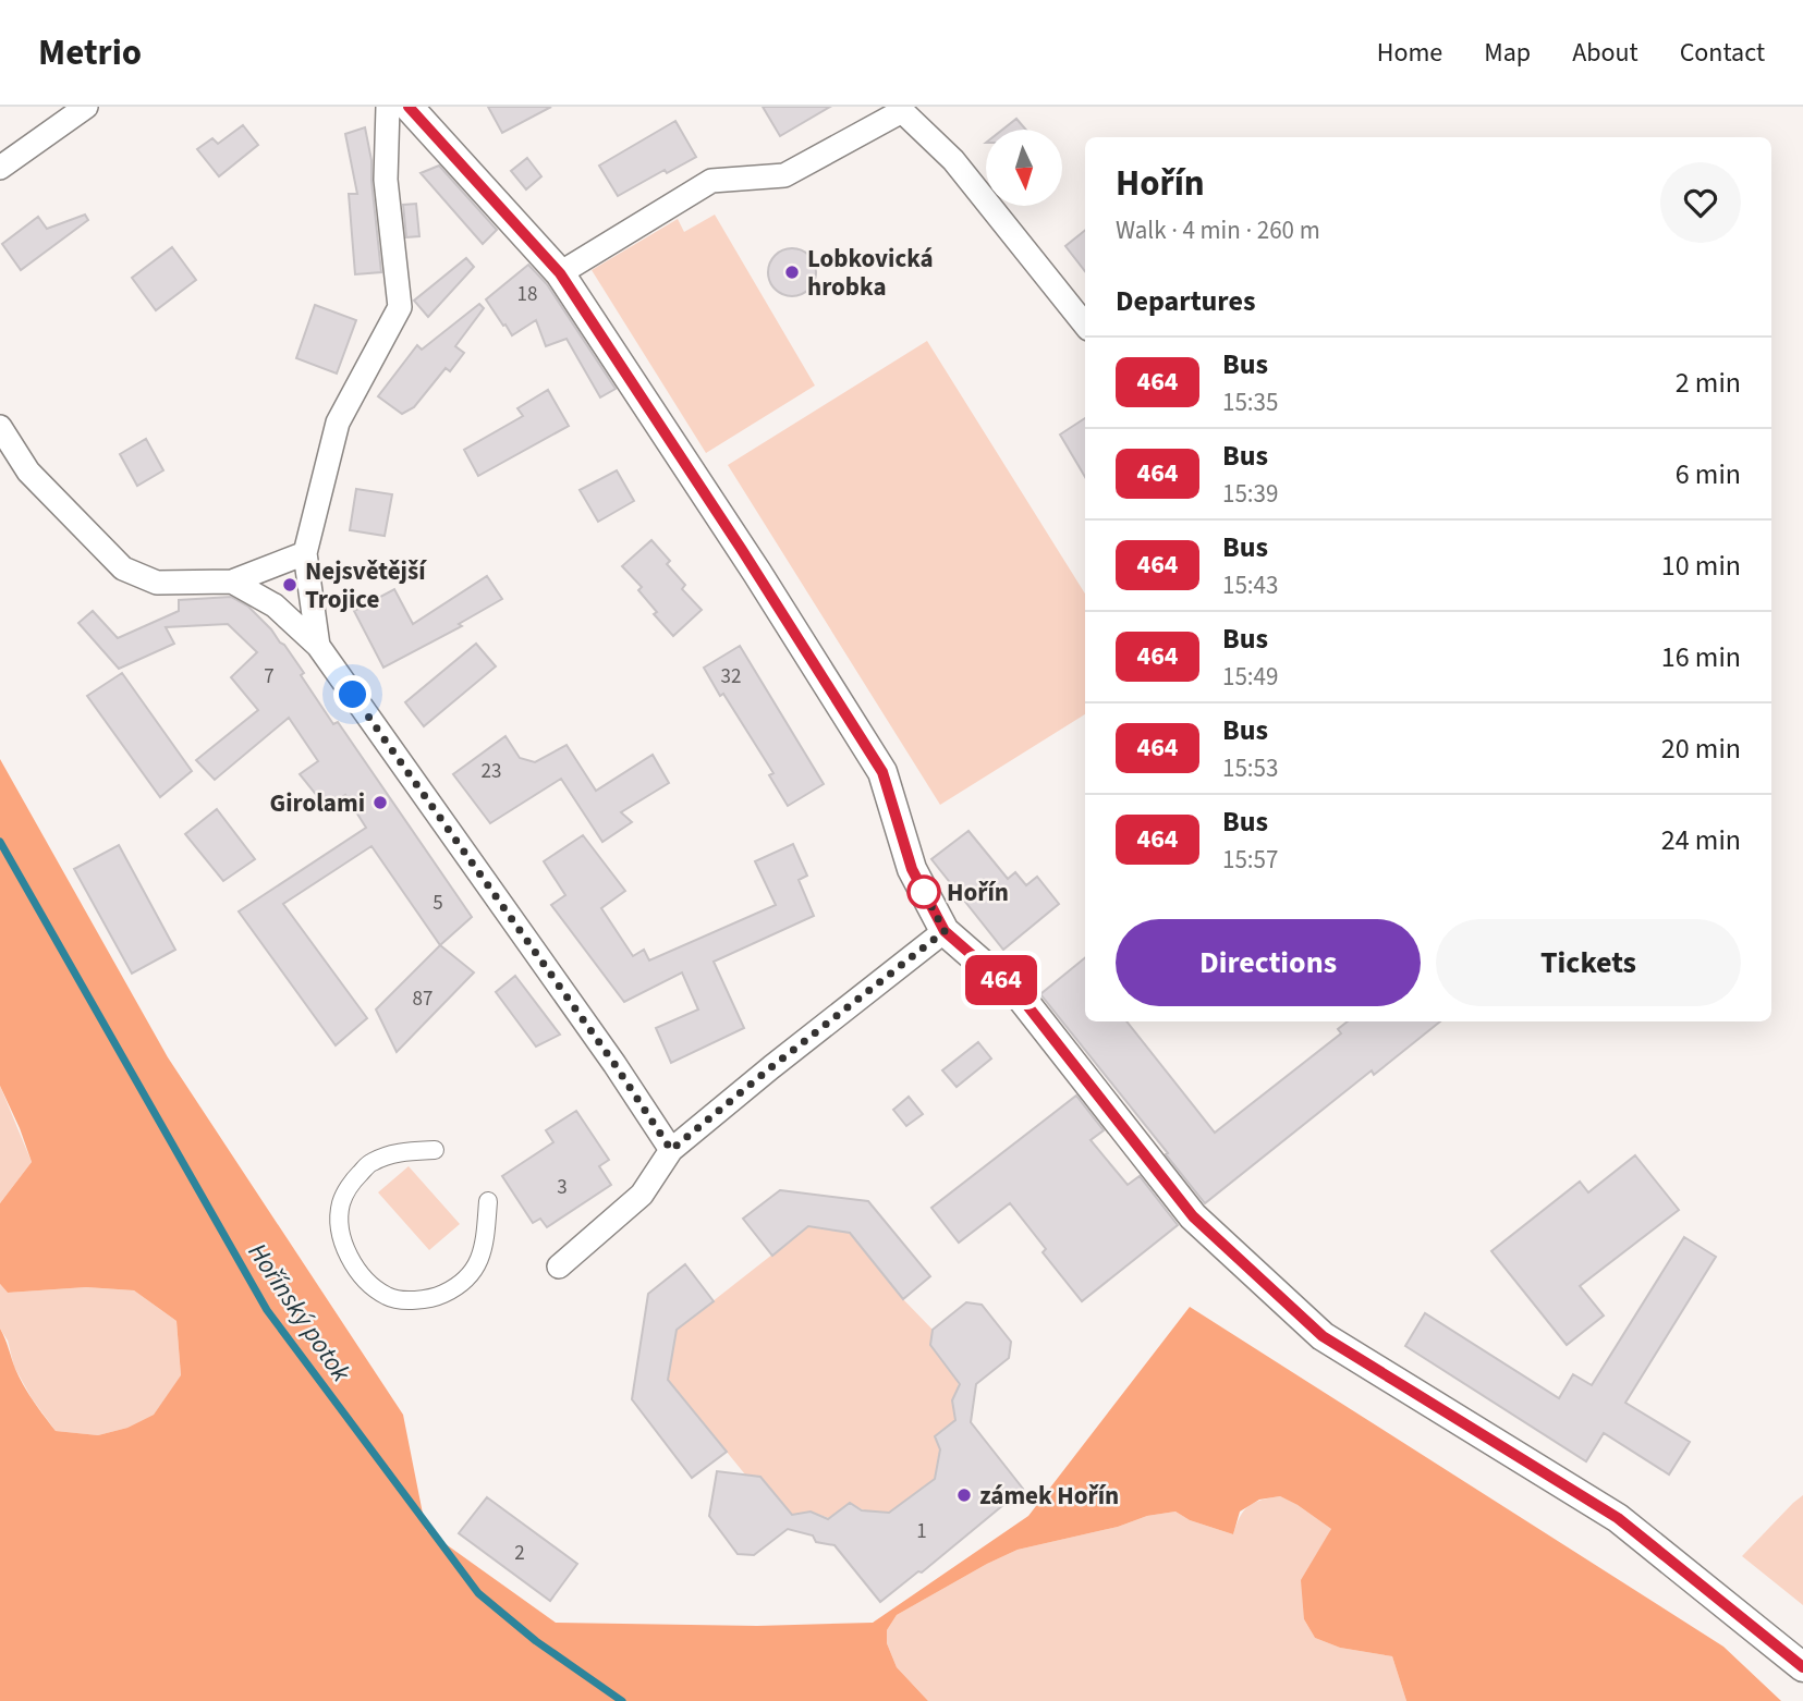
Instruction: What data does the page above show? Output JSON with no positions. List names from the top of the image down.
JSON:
{
  "water": ["Hořínský potok"],
  "places": [
    "Lobkovická hrobka",
    "Nejsvětější Trojice",
    "Girolami",
    "Hořín",
    "zámek Hořín"
  ],
  "lines": ["bus line 464"],
  "house_numbers": [
    "18",
    "7",
    "32",
    "23",
    "5",
    "87",
    "3",
    "1",
    "2"
  ],
  "north": "bottom",
  "page": {
    "header": "Metrio",
    "nav": [
      "Home",
      "Map",
      "About",
      "Contact"
    ],
    "on_map": "464",
    "heading": [
      ["Hořín", "Walk · 4 min · 260 m"],
      "Departures"
    ],
    "list": [
      {
        "mark": "464",
        "name": "Bus",
        "note": "15:35",
        "value": "2 min"
      },
      {
        "mark": "464",
        "name": "Bus",
        "note": "15:39",
        "value": "6 min"
      },
      {
        "mark": "464",
        "name": "Bus",
        "note": "15:43",
        "value": "10 min"
      },
      {
        "mark": "464",
        "name": "Bus",
        "note": "15:49",
        "value": "16 min"
      },
      {
        "mark": "464",
        "name": "Bus",
        "note": "15:53",
        "value": "20 min"
      },
      {
        "mark": "464",
        "name": "Bus",
        "note": "15:57",
        "value": "24 min"
      }
    ],
    "buttons": ["Directions", "Tickets"]
  }
}
